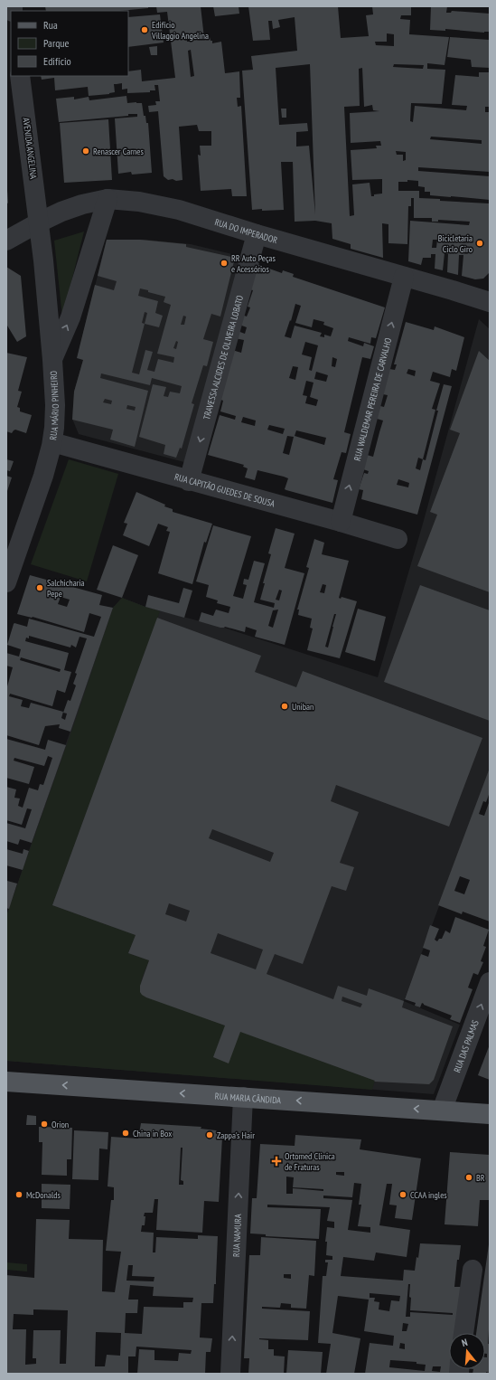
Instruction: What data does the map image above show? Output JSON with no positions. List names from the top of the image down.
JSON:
{
  "streets": {
    "main road": ["RUA MARIA CÂNDIDA"],
    "street": [
      "AVENIDA ANGELINA",
      "RUA DO IMPERADOR",
      "TRAVESSA ALCIDES DE OLIVEIRA LOBATO",
      "RUA WALDEMAR PEREIRA DE CARVALHO",
      "RUA MÁRIO PINHEIRO",
      "RUA CAPITÃO GUEDES DE SOUSA",
      "RUA DAS PALMAS",
      "RUA NAMURA"
    ]
  },
  "crossings": [
    ["AVENIDA ANGELINA", "RUA DO IMPERADOR"],
    ["AVENIDA ANGELINA", "RUA MÁRIO PINHEIRO"],
    ["RUA DO IMPERADOR", "TRAVESSA ALCIDES DE OLIVEIRA LOBATO"],
    ["RUA DO IMPERADOR", "RUA WALDEMAR PEREIRA DE CARVALHO"],
    ["RUA DO IMPERADOR", "RUA MÁRIO PINHEIRO"],
    ["TRAVESSA ALCIDES DE OLIVEIRA LOBATO", "RUA CAPITÃO GUEDES DE SOUSA"],
    ["RUA WALDEMAR PEREIRA DE CARVALHO", "RUA CAPITÃO GUEDES DE SOUSA"],
    ["RUA MÁRIO PINHEIRO", "RUA CAPITÃO GUEDES DE SOUSA"],
    ["RUA DAS PALMAS", "RUA MARIA CÂNDIDA"],
    ["RUA MARIA CÂNDIDA", "RUA NAMURA"]
  ],
  "one_way": [
    "RUA WALDEMAR PEREIRA DE CARVALHO",
    "RUA DAS PALMAS",
    "RUA MARIA CÂNDIDA",
    "RUA NAMURA"
  ],
  "places": {
    "other": [
      "Edifício Villaggio Angelina",
      "Renascer Carnes",
      "Bicicletaria Ciclo Giro",
      "RR Auto Peças e Acessórios",
      "Salchicharia Pepe",
      "Uniban",
      "Orion",
      "China in Box",
      "Zappa's Hair",
      "BR",
      "McDonalds",
      "CCAA ingles"
    ],
    "health": ["Ortomed Clinica de Fraturas"]
  },
  "legend": ["Rua", "Parque", "Edifício"],
  "north": "top"
}
